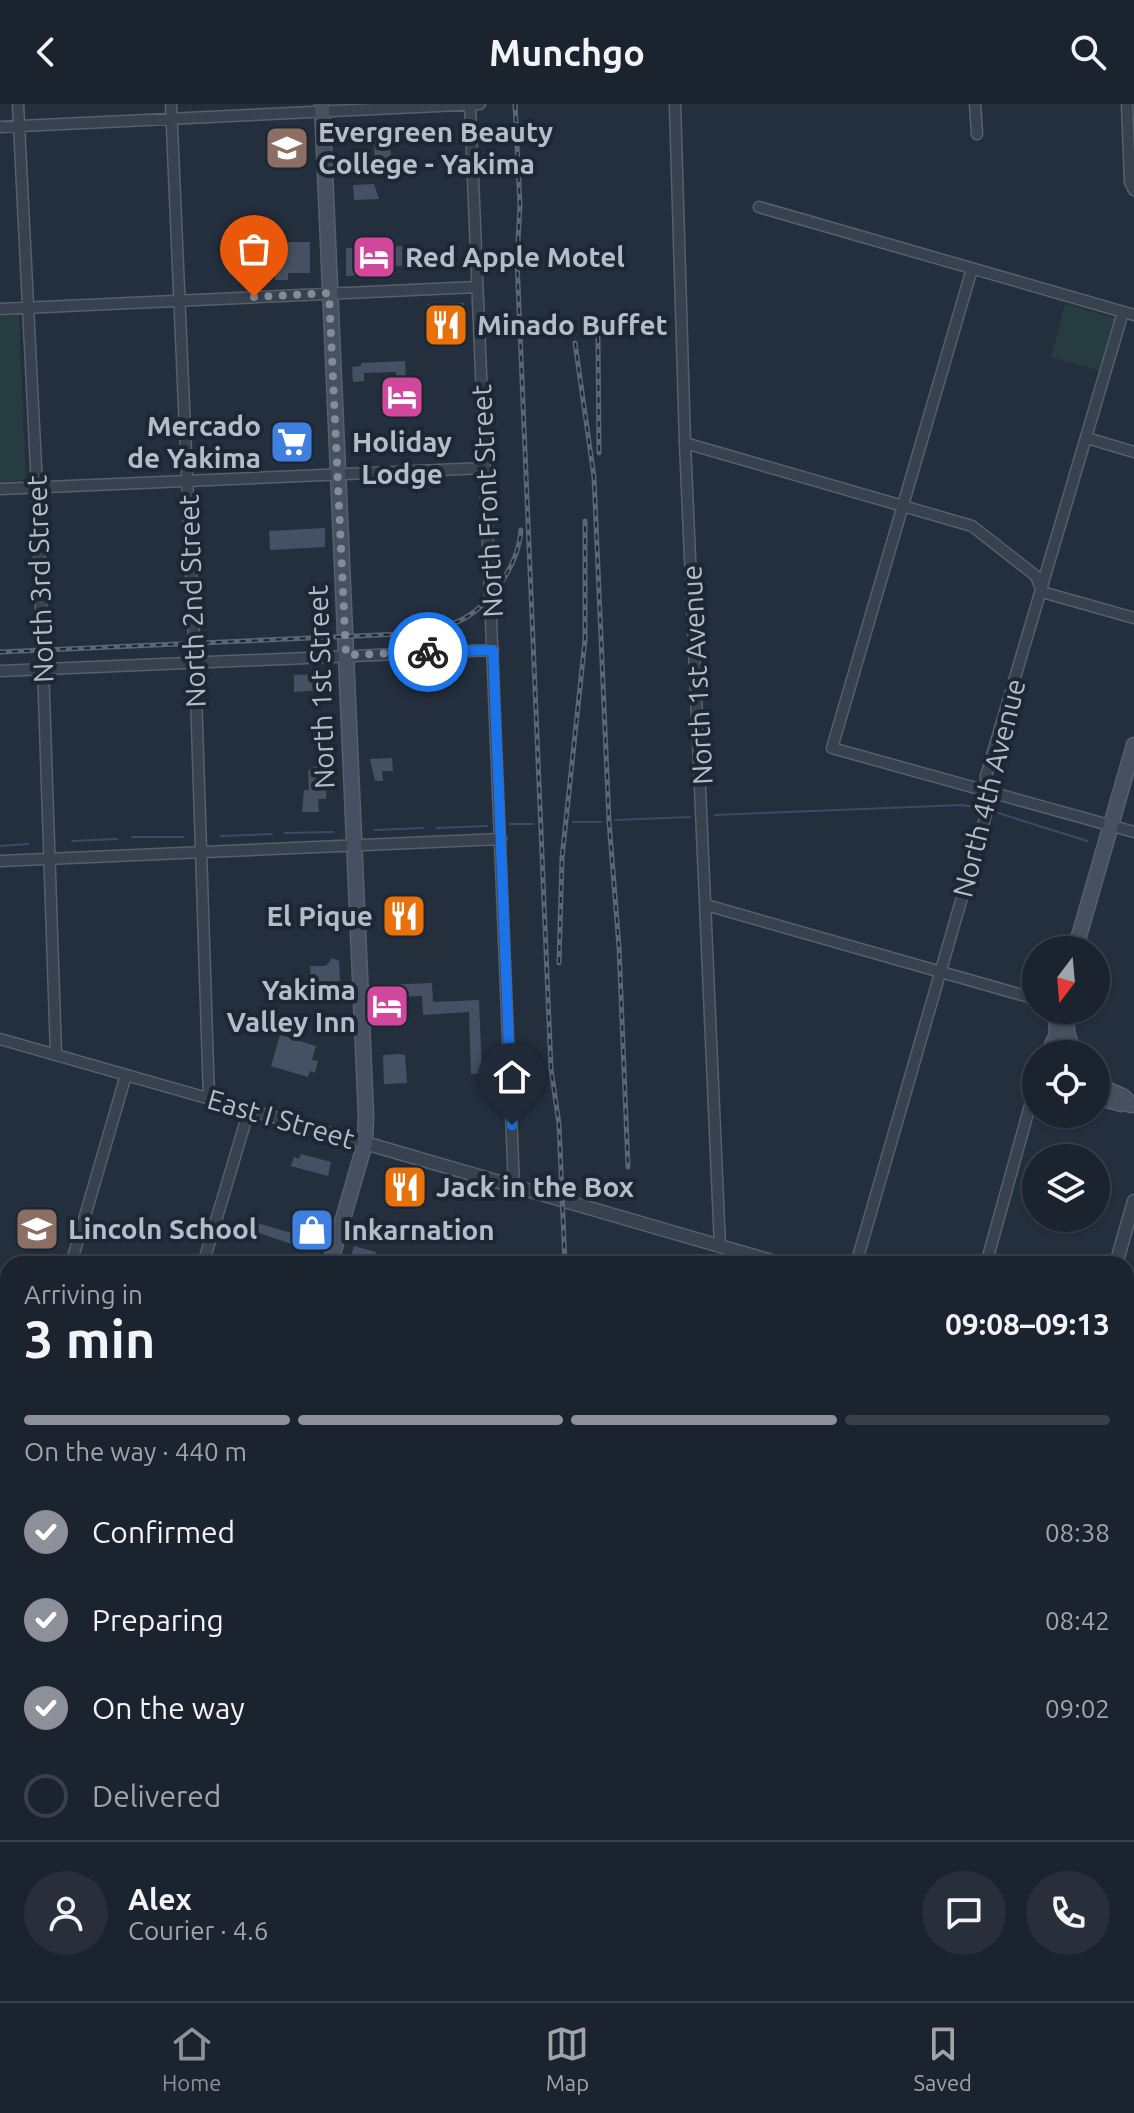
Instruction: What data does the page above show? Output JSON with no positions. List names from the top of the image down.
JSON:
{
  "streets": {
    "main road": ["North 1st Street"],
    "street": [
      "North Front Street",
      "North 3rd Street",
      "North 2nd Street",
      "North 1st Avenue",
      "North 4th Avenue",
      "East I Street"
    ]
  },
  "crossings": [
    ["North Front Street", "East I Street"],
    ["North 3rd Street", "East I Street"],
    ["North 2nd Street", "East I Street"],
    ["North 1st Avenue", "East I Street"],
    ["North 1st Street", "East I Street"]
  ],
  "places": {
    "school or university": ["Evergreen Beauty College - Yakima", "Lincoln School"],
    "hotel": ["Red Apple Motel", "Holiday Lodge", "Yakima Valley Inn"],
    "restaurant": ["Minado Buffet", "El Pique", "Jack in the Box"],
    "supermarket": ["Mercado de Yakima"],
    "shop": ["Inkarnation"]
  },
  "north": "bottom",
  "page": {
    "header": "Munchgo",
    "heading": ["3 min", "Arriving in", "09:08–09:13"],
    "panel": ["Alex", "Courier · 4.6"],
    "bar": "On the way · 440 m",
    "list": [
      ["Confirmed", "08:38"],
      ["Preparing", "08:42"],
      ["On the way", "09:02"],
      "Delivered"
    ],
    "tabs": ["Home", "Map", "Saved"]
  }
}
